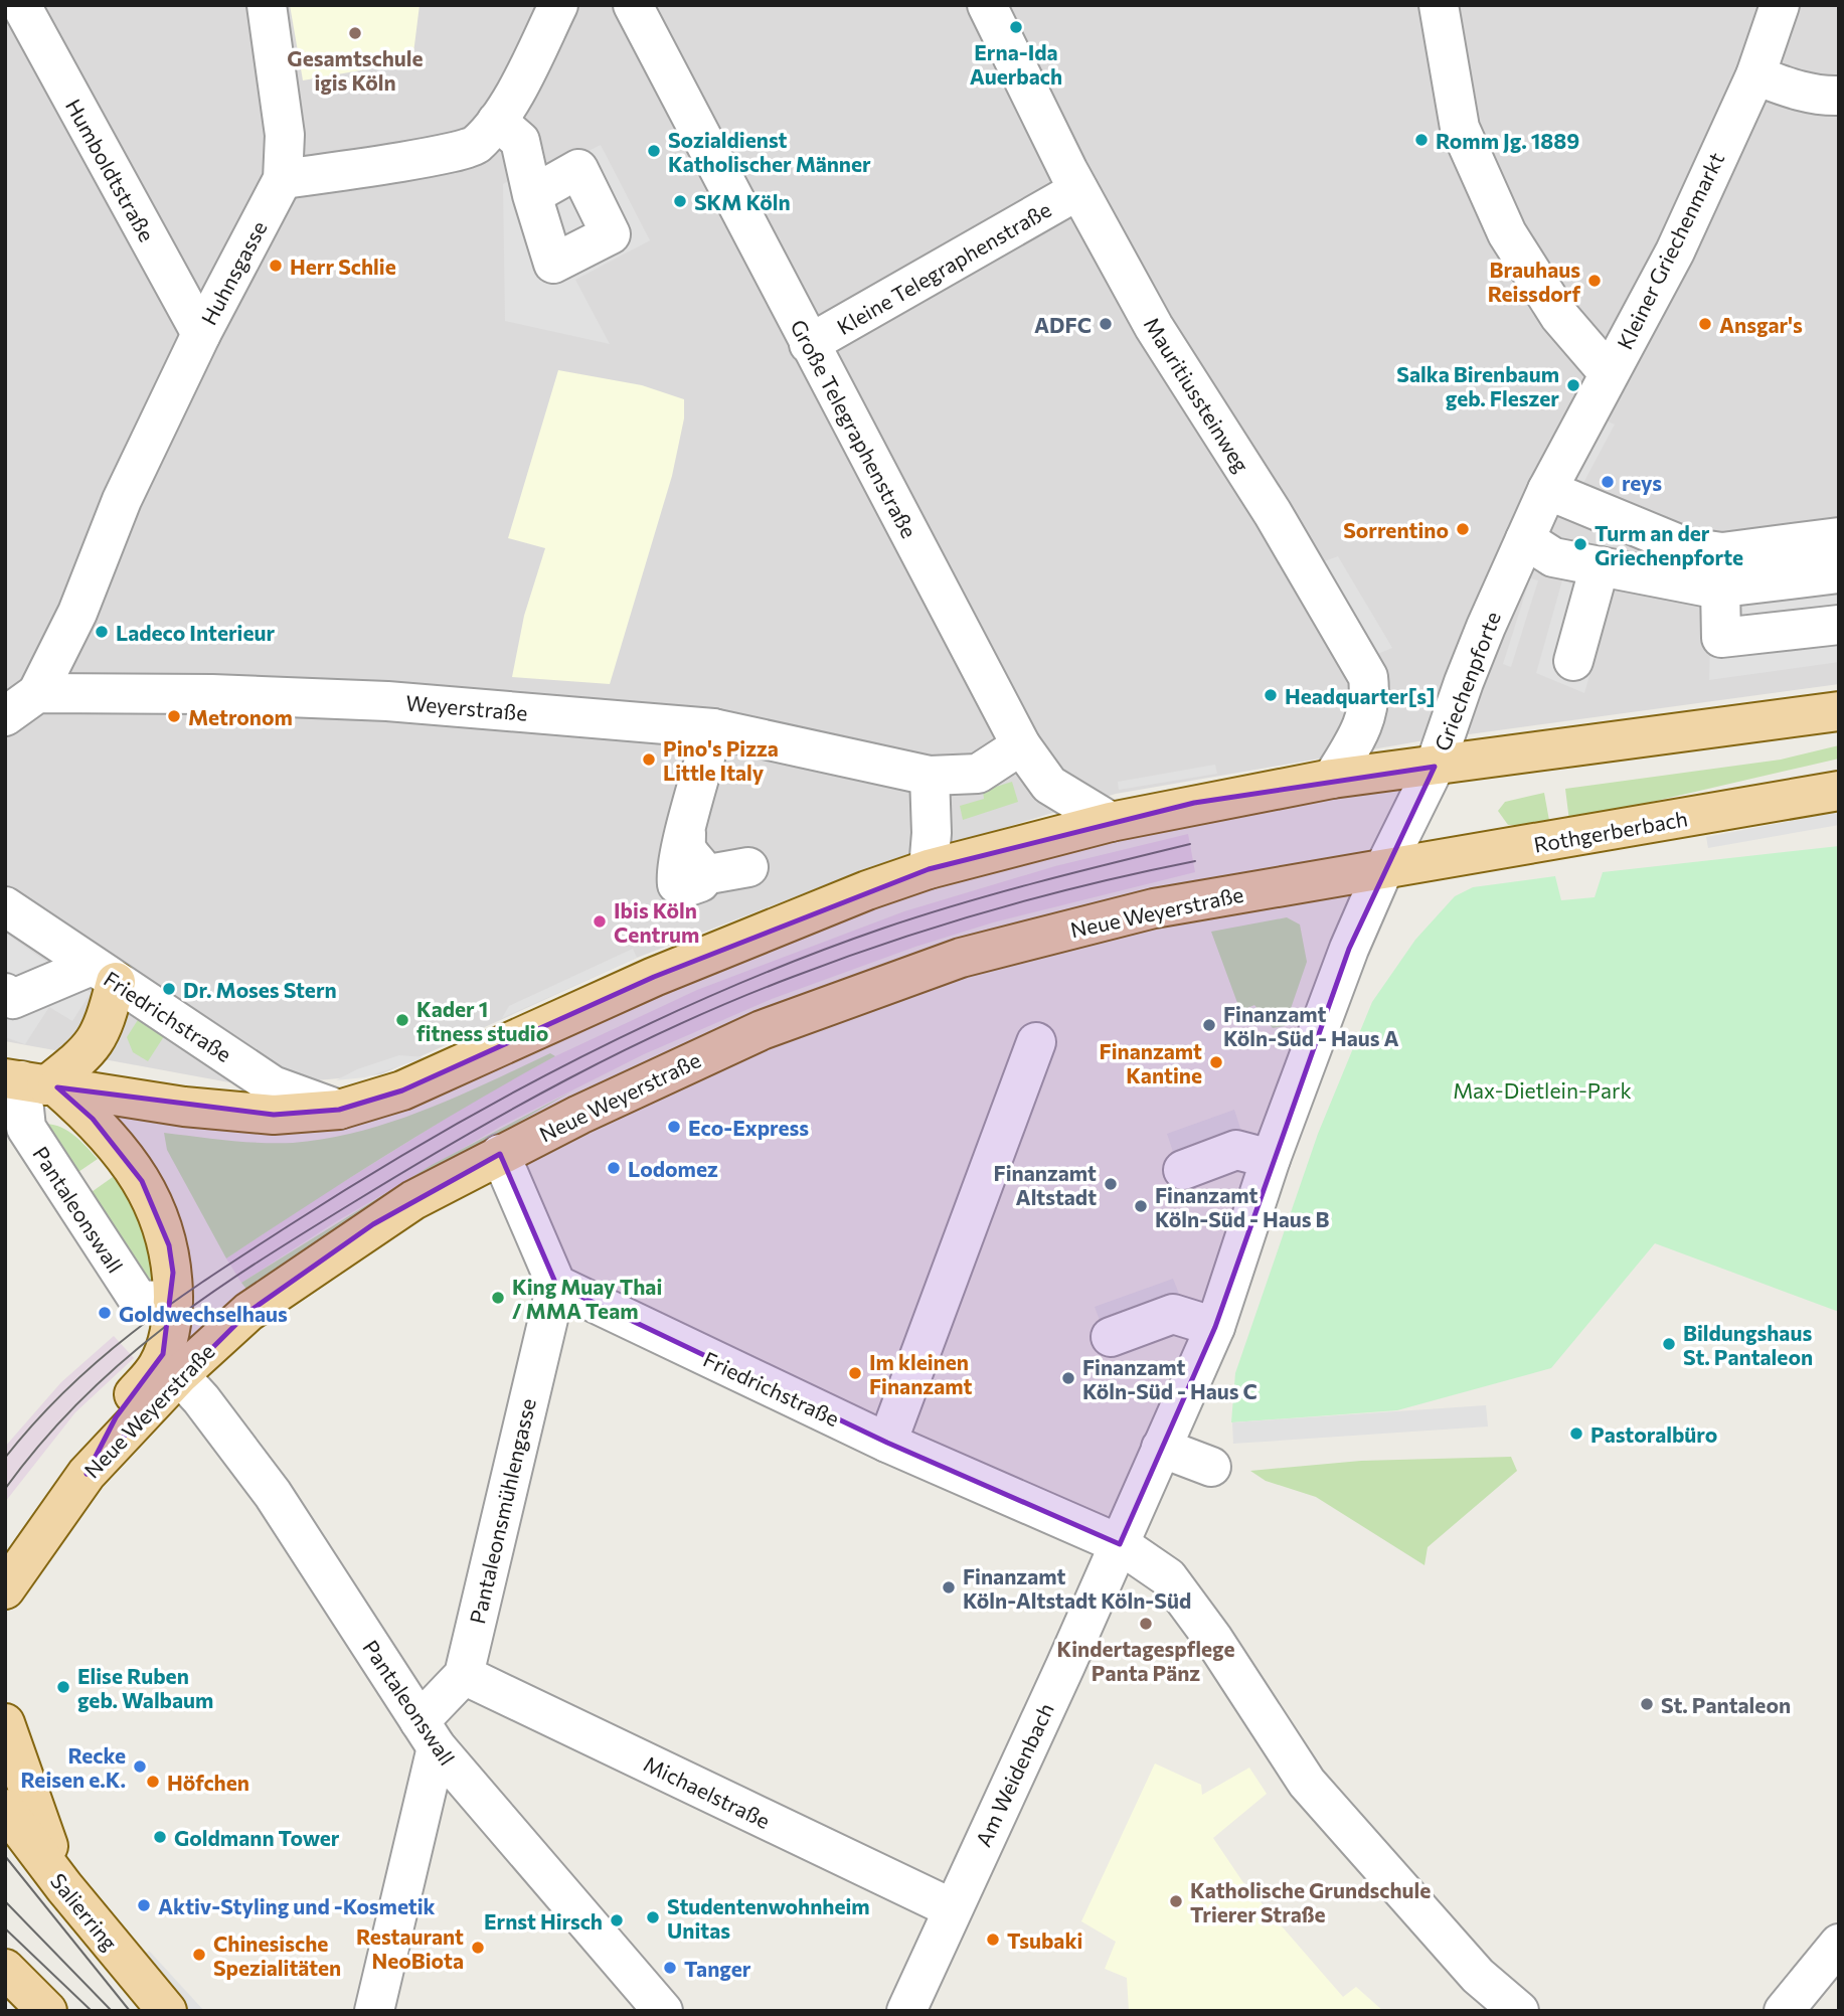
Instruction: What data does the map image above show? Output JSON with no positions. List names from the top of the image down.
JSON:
{
  "streets": {
    "main road": ["Rothgerberbach", "Neue Weyerstraße", "Salierring"],
    "street": [
      "Humboldtstraße",
      "Kleiner Griechenmarkt",
      "Kleine Telegraphenstraße",
      "Huhnsgasse",
      "Mauritiussteinweg",
      "Große Telegraphenstraße",
      "Griechenpforte",
      "Weyerstraße",
      "Friedrichstraße",
      "Pantaleonswall",
      "Pantaleonsmühlengasse",
      "Am Weidenbach",
      "Michaelstraße"
    ]
  },
  "crossings": [
    ["Humboldtstraße", "Huhnsgasse"],
    ["Kleiner Griechenmarkt", "Griechenpforte"],
    ["Kleine Telegraphenstraße", "Mauritiussteinweg"],
    ["Kleine Telegraphenstraße", "Große Telegraphenstraße"],
    ["Huhnsgasse", "Weyerstraße"],
    ["Große Telegraphenstraße", "Weyerstraße"],
    ["Griechenpforte", "Rothgerberbach"],
    ["Griechenpforte", "Neue Weyerstraße"],
    ["Griechenpforte", "Am Weidenbach"],
    ["Rothgerberbach", "Neue Weyerstraße"],
    ["Rothgerberbach", "Am Weidenbach"],
    ["Neue Weyerstraße", "Pantaleonswall"],
    ["Neue Weyerstraße", "Am Weidenbach"],
    ["Friedrichstraße", "Pantaleonsmühlengasse"],
    ["Friedrichstraße", "Am Weidenbach"],
    ["Pantaleonsmühlengasse", "Michaelstraße"],
    ["Am Weidenbach", "Michaelstraße"]
  ],
  "parks": ["Max-Dietlein-Park"],
  "places": [
    "Erna-Ida Auerbach",
    "Gesamtschule igis Köln",
    "Romm Jg. 1889",
    "Sozialdienst Katholischer Männer",
    "SKM Köln",
    "Herr Schlie",
    "Brauhaus Reissdorf",
    "ADFC",
    "Ansgar's",
    "Salka Birenbaum geb. Fleszer",
    "reys",
    "Sorrentino",
    "Turm an der Griechenpforte",
    "Ladeco Interieur",
    "Headquarter[s]",
    "Metronom",
    "Pino's Pizza Little Italy",
    "Ibis Köln Centrum",
    "Dr. Moses Stern",
    "Kader 1 fitness studio",
    "Finanzamt Köln-Süd - Haus A",
    "Finanzamt Kantine",
    "Eco-Express",
    "Lodomez",
    "Finanzamt Altstadt",
    "Finanzamt Köln-Süd - Haus B",
    "King Muay Thai / MMA Team",
    "Goldwechselhaus",
    "Bildungshaus St. Pantaleon",
    "Im kleinen Finanzamt",
    "Finanzamt Köln-Süd - Haus C",
    "Pastoralbüro",
    "Finanzamt Köln-Altstadt Köln-Süd",
    "Kindertagespflege Panta Pänz",
    "Elise Ruben geb. Walbaum",
    "St. Pantaleon",
    "Recke Reisen e.K.",
    "Höfchen",
    "Goldmann Tower",
    "Katholische Grundschule Trierer Straße",
    "Aktiv-Styling und -Kosmetik",
    "Studentenwohnheim Unitas",
    "Ernst Hirsch",
    "Tsubaki",
    "Restaurant NeoBiota",
    "Chinesische Spezialitäten",
    "Tanger"
  ]
}
